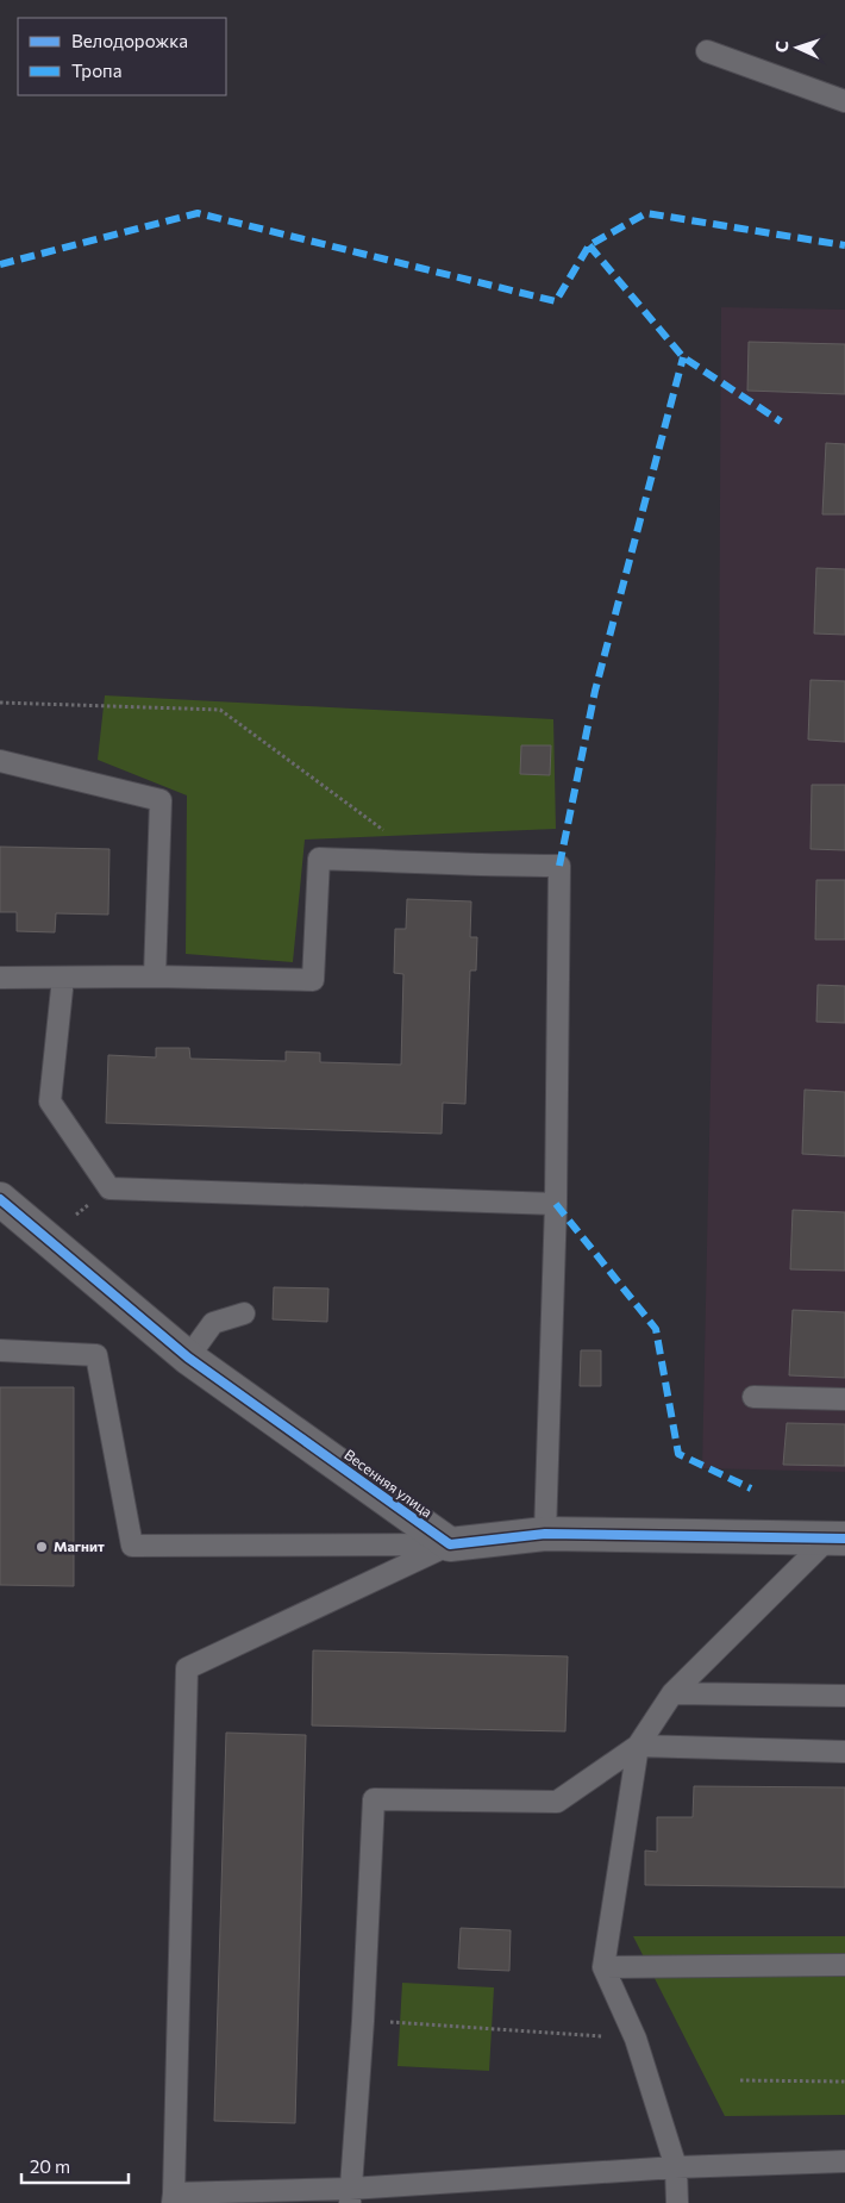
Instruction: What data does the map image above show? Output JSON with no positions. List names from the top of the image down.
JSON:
{
  "streets": {
    "street": ["Весенняя улица"]
  },
  "places": ["Магнит"],
  "legend": ["Велодорожка", "Тропа"],
  "scale_bar": "20 m",
  "north": "left"
}
